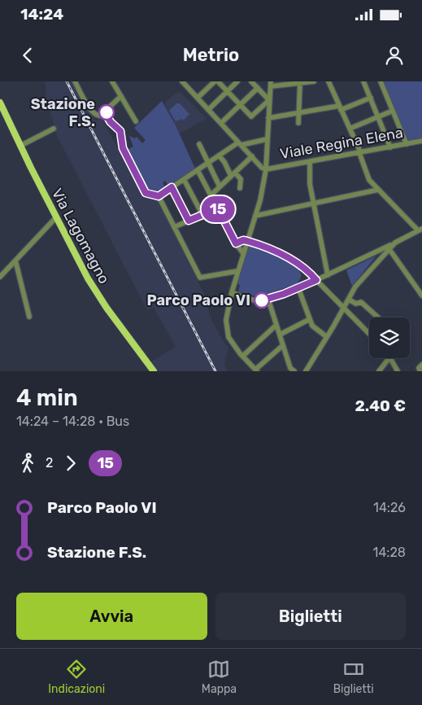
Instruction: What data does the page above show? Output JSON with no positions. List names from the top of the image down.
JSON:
{
  "streets": {
    "main road": ["Via Lagomagno"],
    "street": ["Viale Regina Elena"]
  },
  "places": ["Stazione F.S.", "Parco Paolo VI"],
  "lines": ["bus line 15"],
  "page": {
    "status": "14:24",
    "header": "Metrio",
    "on_map": "15",
    "heading": ["4 min", "14:24 – 14:28 · Bus", "2.40 €"],
    "legs": ["2", "15"],
    "list": [
      {
        "name": "Parco Paolo VI",
        "value": "14:26"
      },
      {
        "name": "Stazione F.S.",
        "value": "14:28"
      }
    ],
    "buttons": ["Avvia", "Biglietti"],
    "tabs": ["Indicazioni", "Mappa", "Biglietti"]
  }
}
